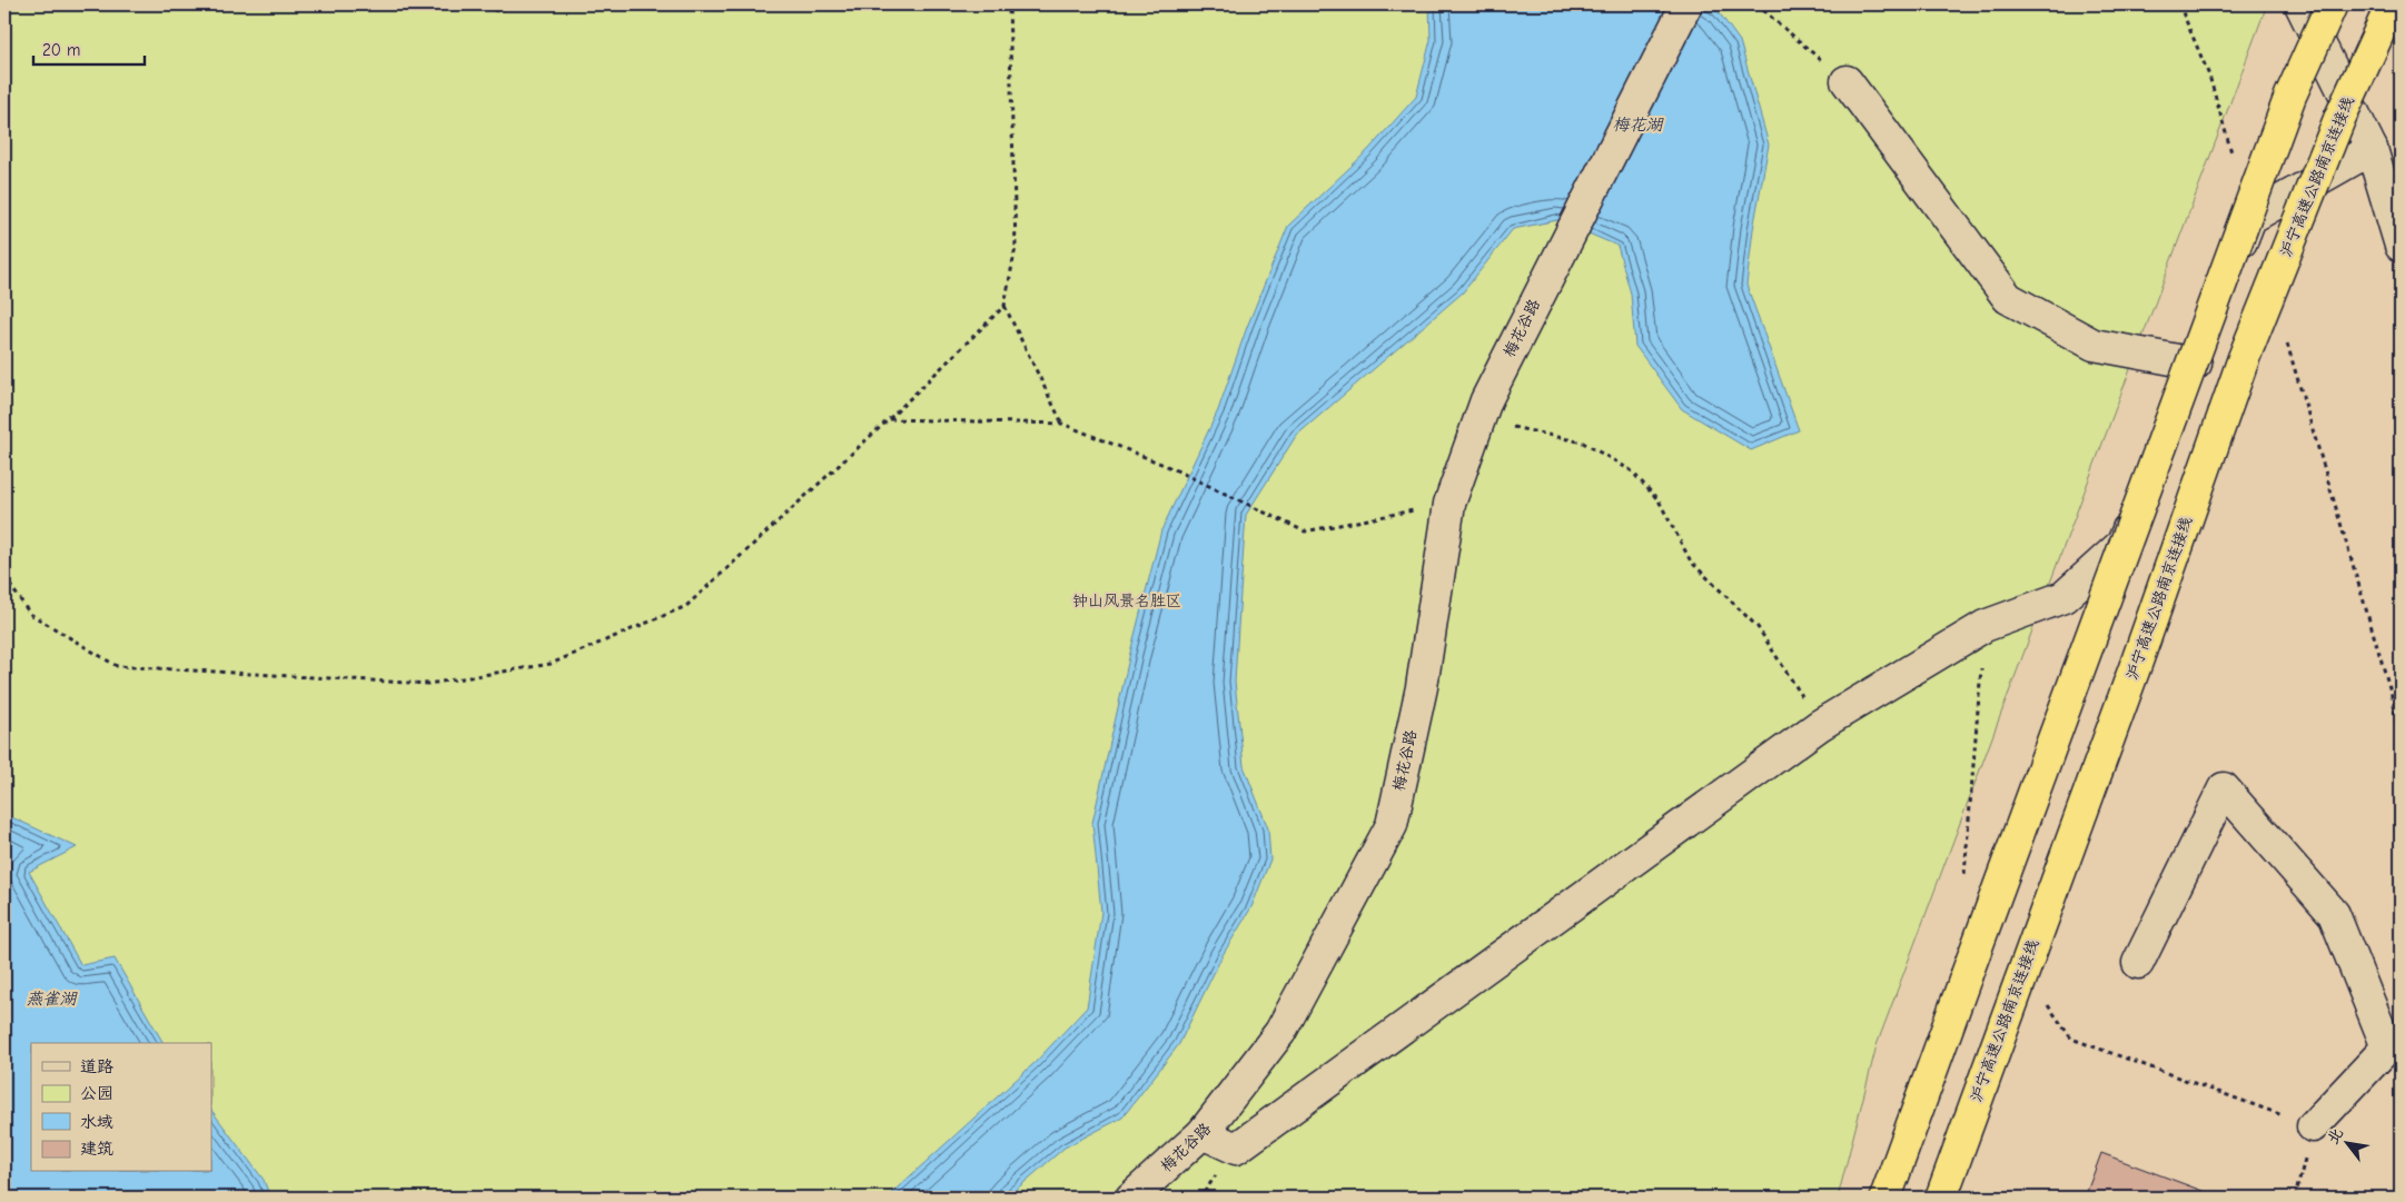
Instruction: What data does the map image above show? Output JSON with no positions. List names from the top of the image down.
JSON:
{
  "streets": {
    "highway": ["沪宁高速公路南京连接线"],
    "street": ["梅花谷路"]
  },
  "water": ["梅花湖", "燕雀湖"],
  "parks": ["钟山风景名胜区"],
  "legend": [
    "道路",
    "公园",
    "水域",
    "建筑"
  ],
  "scale_bar": "20 m",
  "north": "top left"
}
